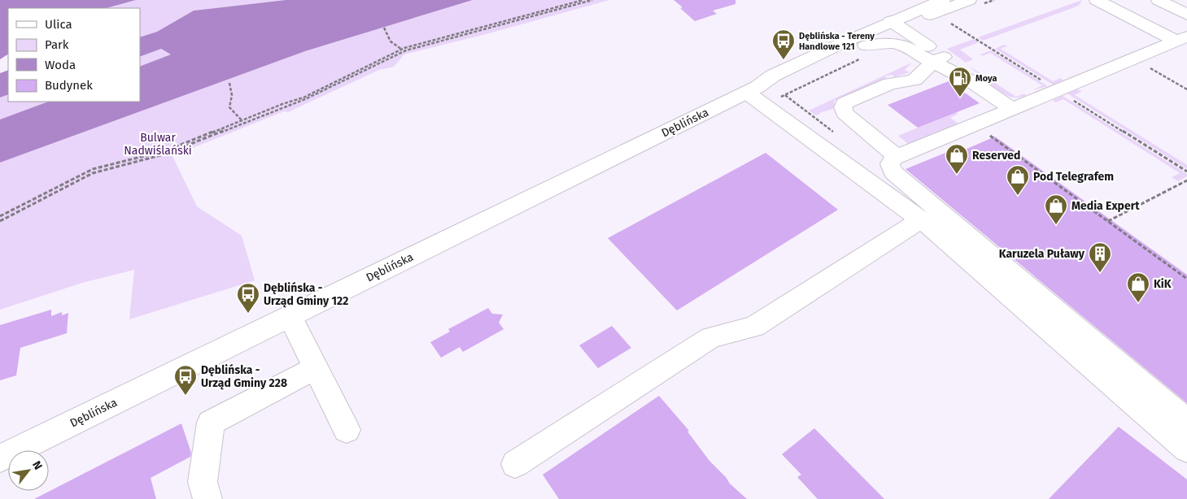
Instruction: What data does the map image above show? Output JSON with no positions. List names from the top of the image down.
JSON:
{
  "streets": {
    "main road": ["Dęblińska"]
  },
  "parks": ["Bulwar Nadwiślański"],
  "places": {
    "bus stop": ["Dęblińska - Tereny Handlowe 121", "Dęblińska - Urząd Gminy 122", "Dęblińska - Urząd Gminy 228"],
    "fuel station": ["Moya"],
    "shop": [
      "Reserved",
      "Pod Telegrafem",
      "Media Expert",
      "KiK"
    ],
    "building": ["Karuzela Puławy"]
  },
  "legend": [
    "Ulica",
    "Park",
    "Woda",
    "Budynek"
  ],
  "north": "top right"
}
